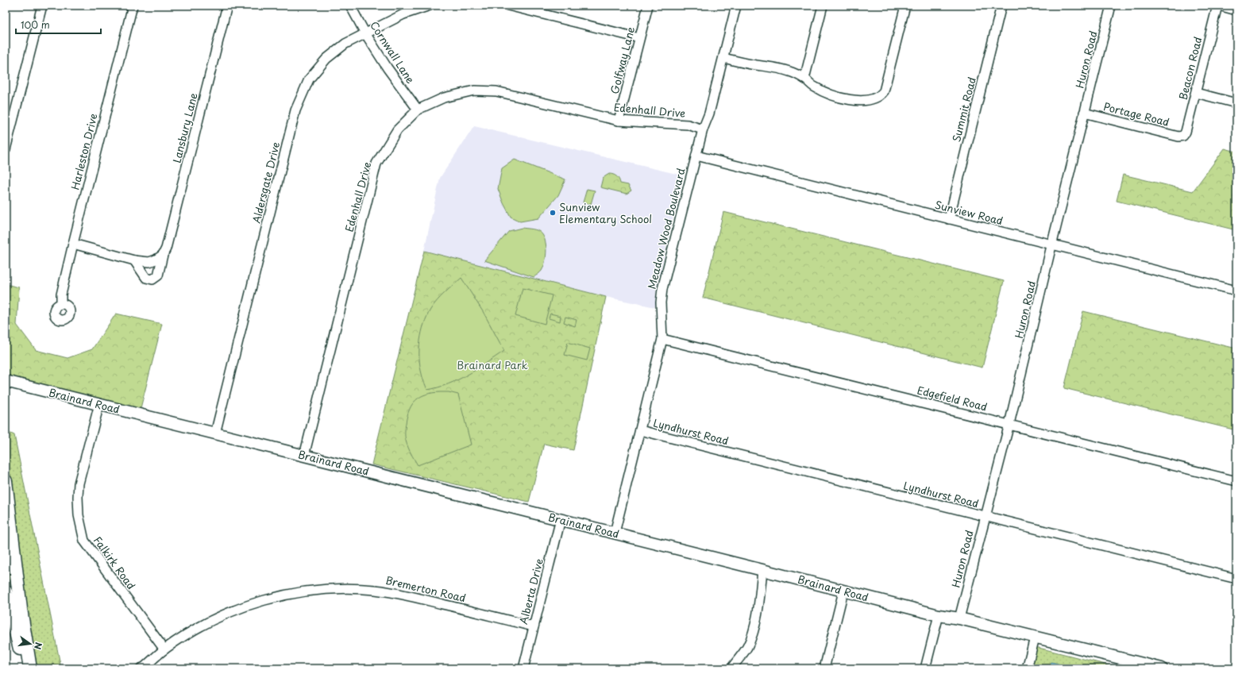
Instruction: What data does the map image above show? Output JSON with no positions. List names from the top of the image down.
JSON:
{
  "streets": {
    "main road": ["Brainard Road"],
    "street": [
      "Cornwall Lane",
      "Huron Road",
      "Golfway Lane",
      "Beacon Road",
      "Summit Road",
      "Edenhall Drive",
      "Portage Road",
      "Lansbury Lane",
      "Harleston Drive",
      "Aldersgate Drive",
      "Sunview Road",
      "Meadow Wood Boulevard",
      "Edgefield Road",
      "Lyndhurst Road",
      "Falkirk Road",
      "Bremerton Road",
      "Alberta Drive"
    ]
  },
  "crossings": [
    ["Cornwall Lane", "Edenhall Drive"],
    ["Cornwall Lane", "Aldersgate Drive"],
    ["Huron Road", "Portage Road"],
    ["Huron Road", "Sunview Road"],
    ["Huron Road", "Edgefield Road"],
    ["Huron Road", "Brainard Road"],
    ["Huron Road", "Lyndhurst Road"],
    ["Golfway Lane", "Edenhall Drive"],
    ["Beacon Road", "Portage Road"],
    ["Summit Road", "Sunview Road"],
    ["Edenhall Drive", "Meadow Wood Boulevard"],
    ["Edenhall Drive", "Brainard Road"],
    ["Aldersgate Drive", "Brainard Road"],
    ["Sunview Road", "Meadow Wood Boulevard"],
    ["Meadow Wood Boulevard", "Edgefield Road"],
    ["Meadow Wood Boulevard", "Brainard Road"],
    ["Meadow Wood Boulevard", "Lyndhurst Road"],
    ["Brainard Road", "Falkirk Road"],
    ["Brainard Road", "Alberta Drive"],
    ["Falkirk Road", "Bremerton Road"],
    ["Bremerton Road", "Alberta Drive"]
  ],
  "parks": ["Brainard Park"],
  "places": ["Sunview Elementary School"],
  "scale_bar": "100 m",
  "north": "right"
}
